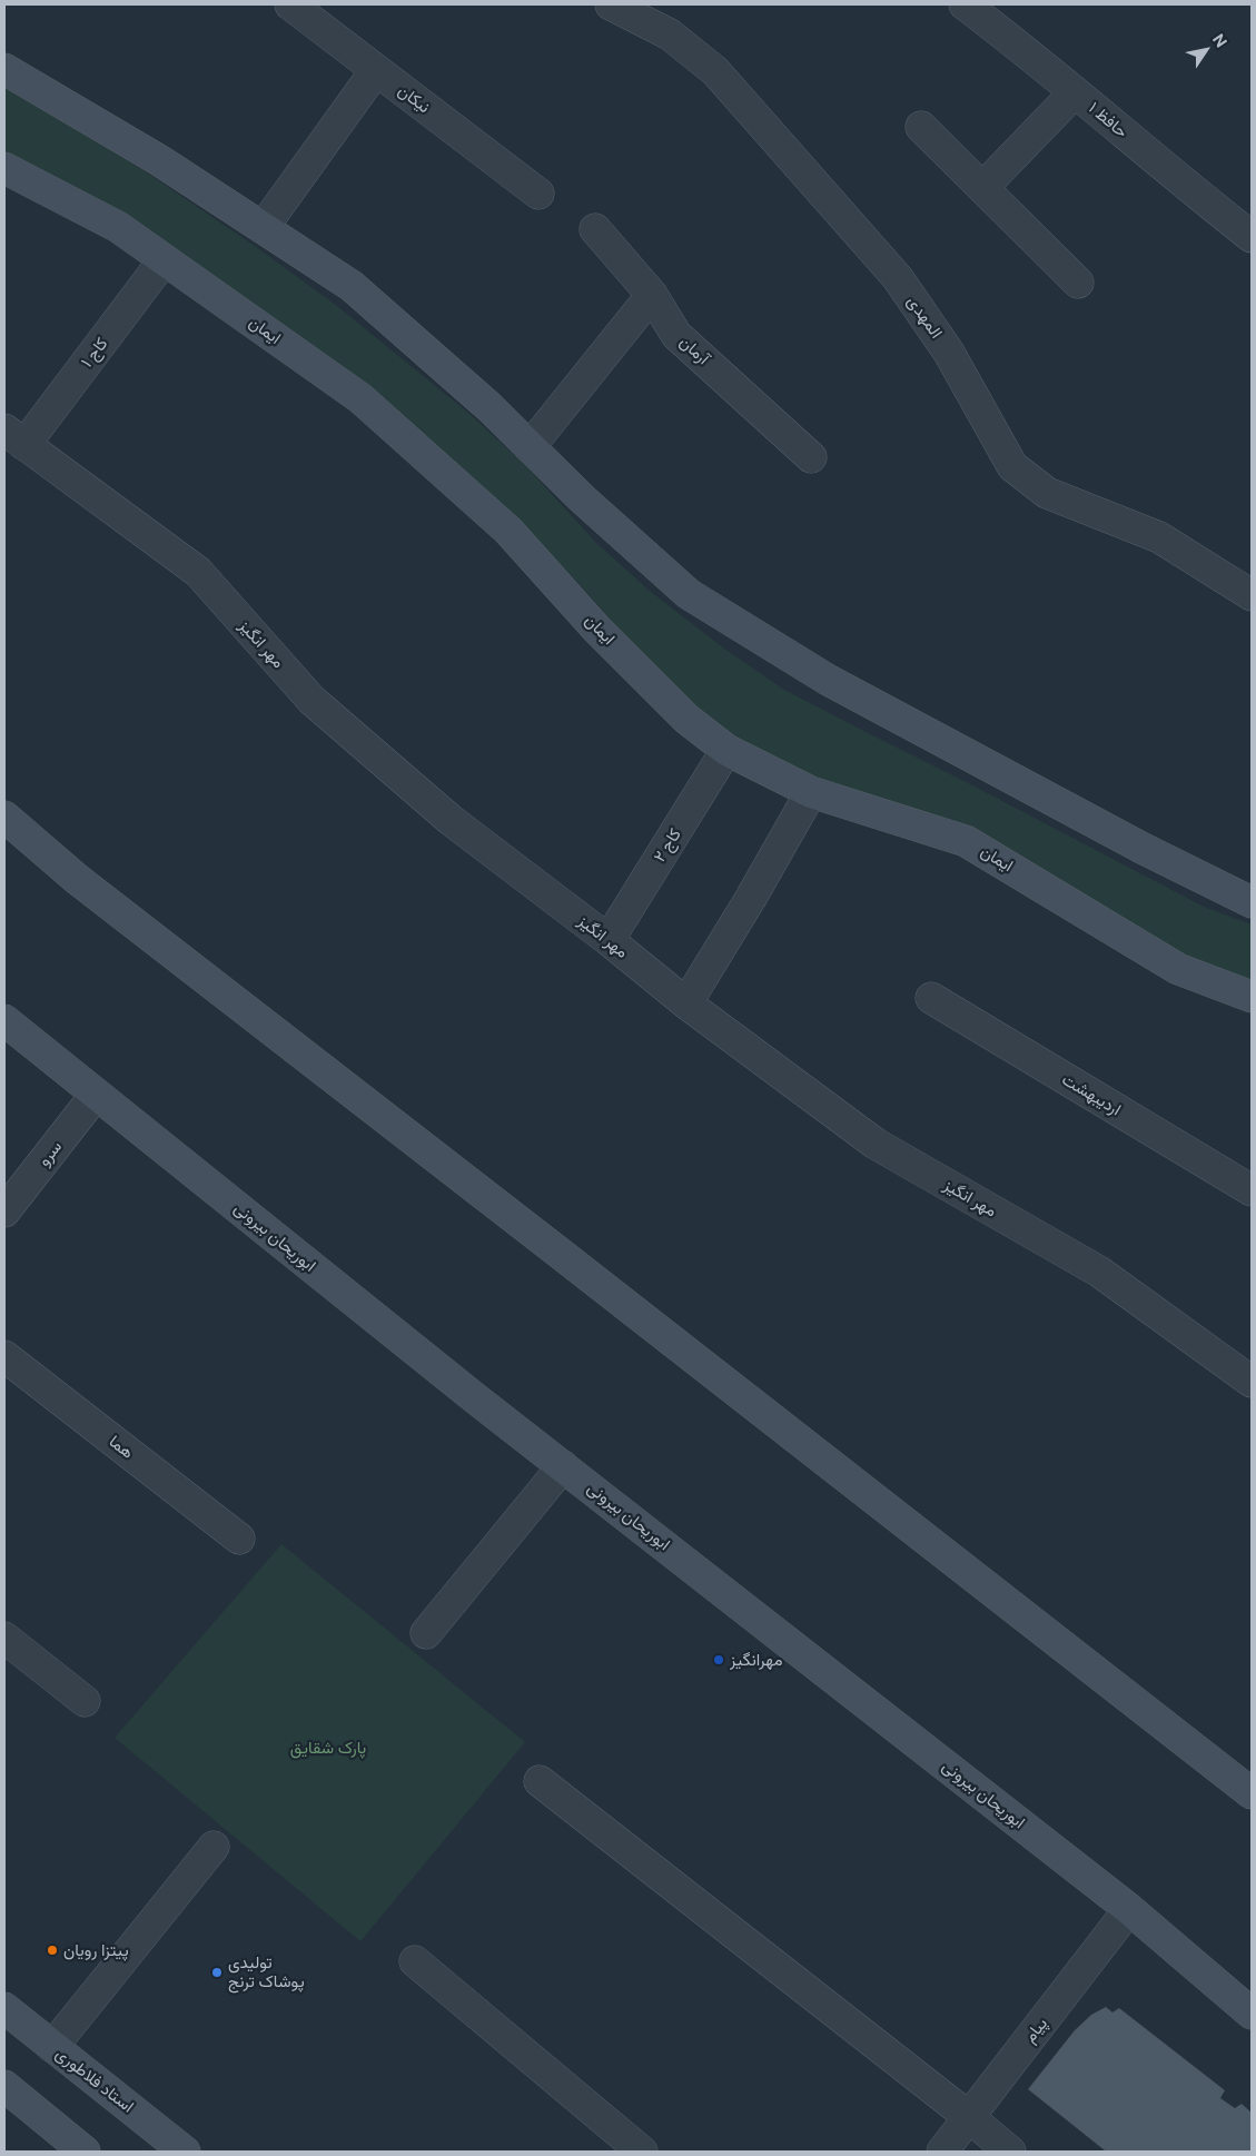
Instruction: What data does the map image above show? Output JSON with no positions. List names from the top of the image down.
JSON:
{
  "streets": {
    "main road": ["ایمان", "ابوریحان بیرونی", "استاد فلاطوری"],
    "street": [
      "نیکان",
      "حافظ ۱",
      "المهدی",
      "آرمان",
      "کاج ۱",
      "مهر انگیز",
      "کاج ۲",
      "اردیبهشت",
      "سرو",
      "هما",
      "پیام"
    ]
  },
  "crossings": [
    ["ایمان", "کاج ۱"],
    ["ایمان", "کاج ۲"],
    ["کاج ۱", "مهر انگیز"],
    ["مهر انگیز", "کاج ۲"],
    ["سرو", "ابوریحان بیرونی"],
    ["ابوریحان بیرونی", "پیام"]
  ],
  "parks": ["پارک شقایق"],
  "places": ["مهرانگیز", "پیتزا رویان", "تولیدی پوشاک ترنج"],
  "north": "top right"
}
